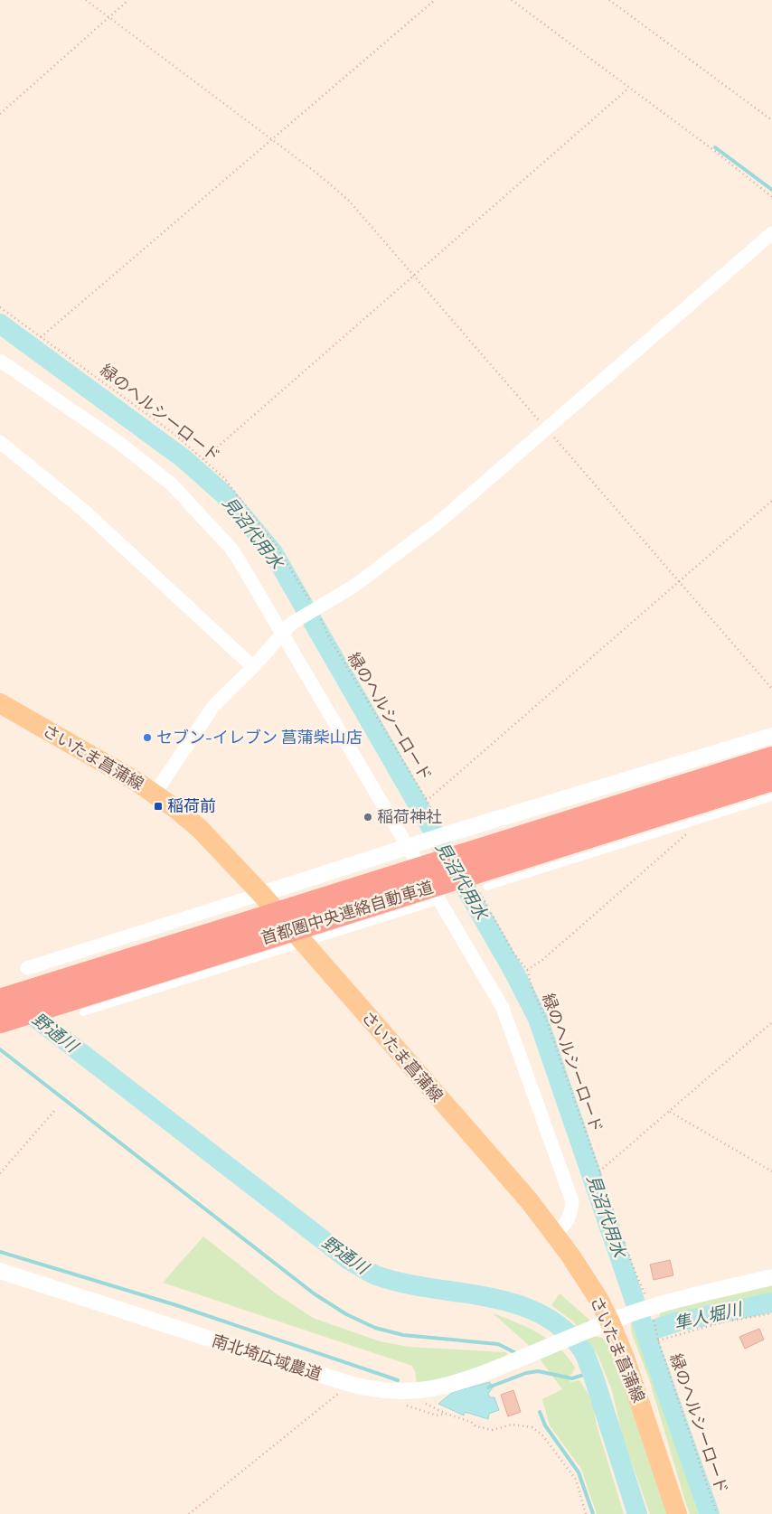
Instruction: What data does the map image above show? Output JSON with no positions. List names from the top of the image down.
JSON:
{
  "streets": {
    "highway": ["首都圏中央連絡自動車道"],
    "main road": ["さいたま菖蒲線"],
    "street": ["南北埼広域農道"],
    "path": ["緑のヘルシーロード"]
  },
  "crossings": [
    ["さいたま菖蒲線", "南北埼広域農道"]
  ],
  "water": ["見沼代用水", "野通川", "隼人堀川"],
  "places": {
    "other": ["セブン-イレブン 菖蒲柴山店", "稲荷神社"],
    "transit": ["稲荷前"]
  }
}
